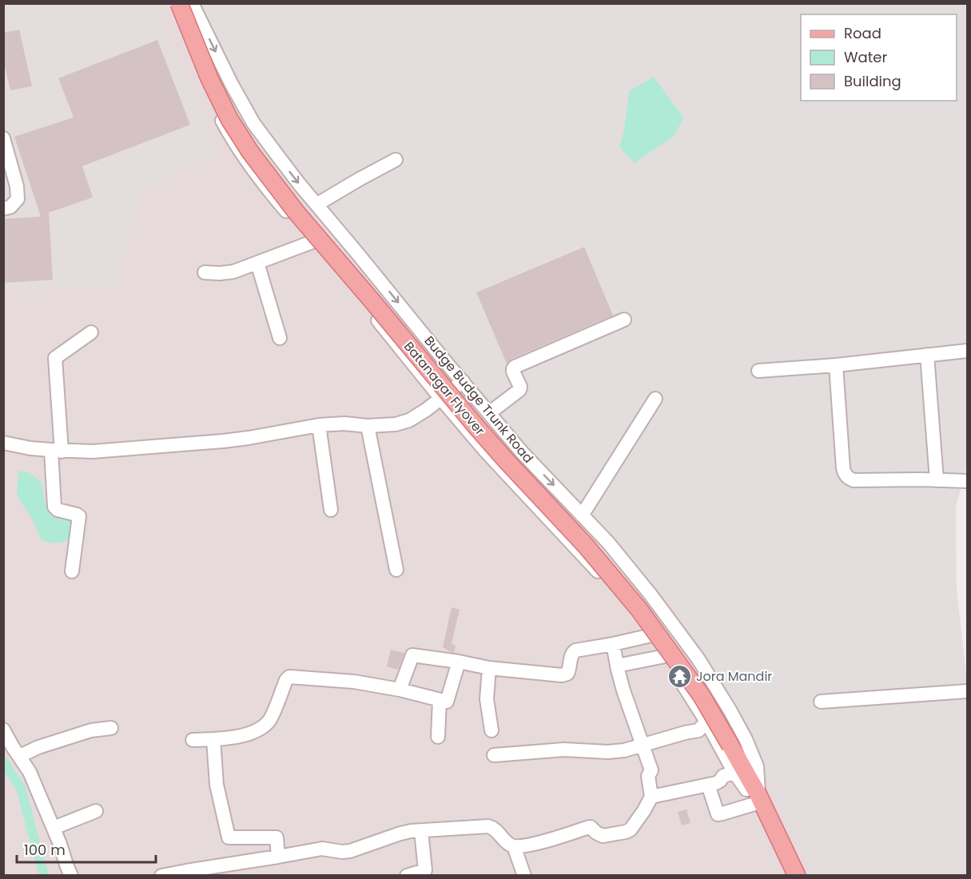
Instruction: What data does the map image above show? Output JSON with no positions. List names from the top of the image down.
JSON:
{
  "streets": {
    "main road": ["Batanagar Flyover"],
    "street": ["Budge Budge Trunk Road"]
  },
  "crossings": [
    ["Batanagar Flyover", "Budge Budge Trunk Road"]
  ],
  "places": {
    "temple": ["Jora Mandir"]
  },
  "legend": ["Road", "Water", "Building"],
  "scale_bar": "100 m"
}
